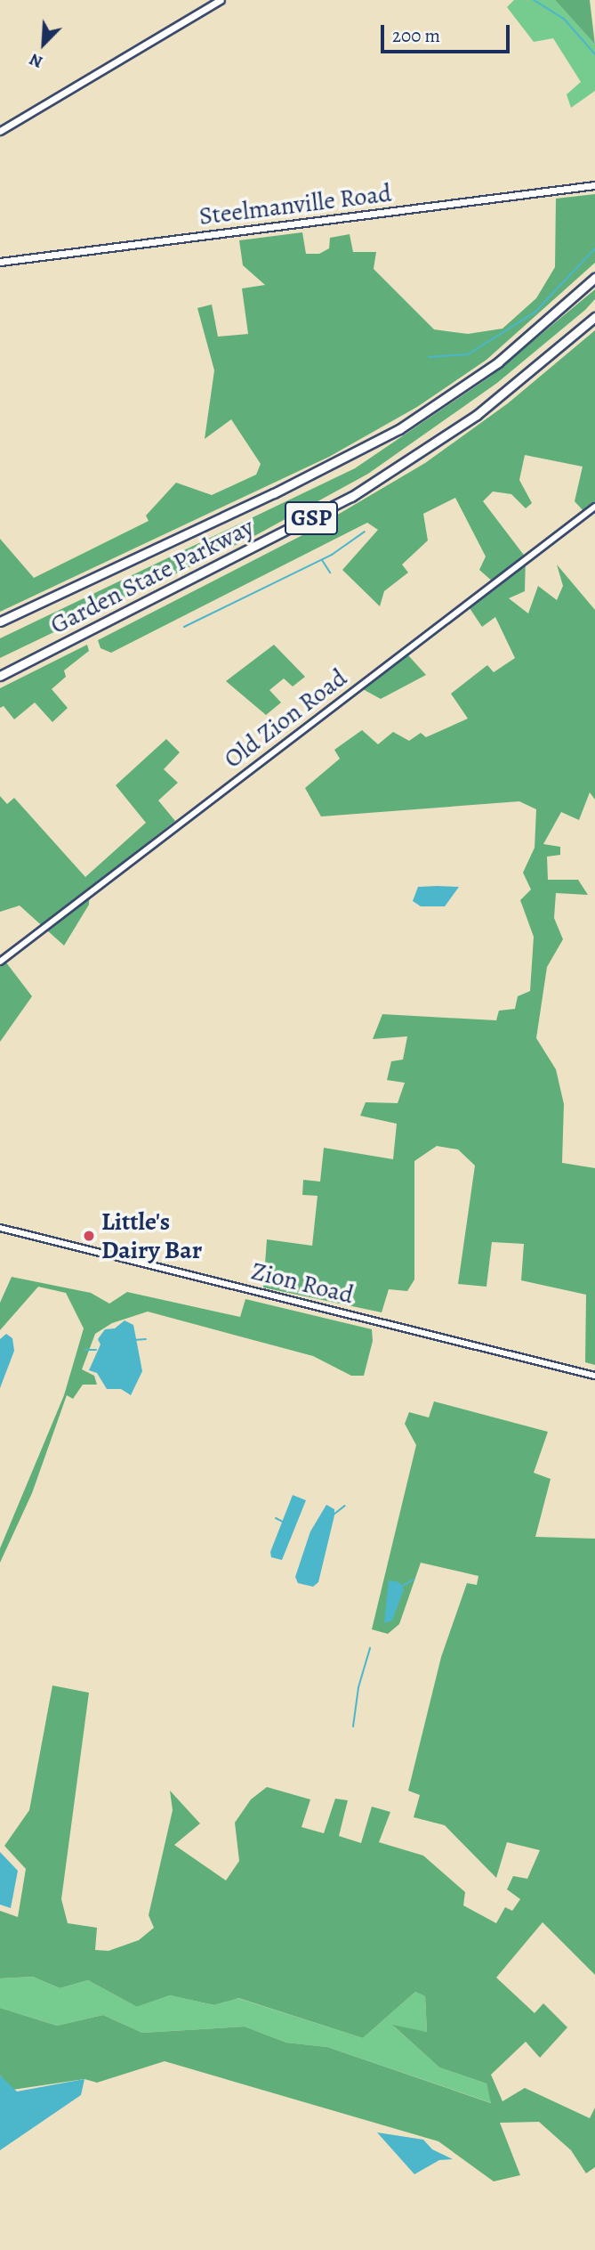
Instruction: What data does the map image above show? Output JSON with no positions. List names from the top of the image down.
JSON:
{
  "streets": {
    "highway": ["GSP", "Garden State Parkway"],
    "main road": ["Steelmanville Road"],
    "street": ["Old Zion Road", "Zion Road"]
  },
  "places": ["Little's Dairy Bar"],
  "scale_bar": "200 m",
  "north": "bottom left"
}
